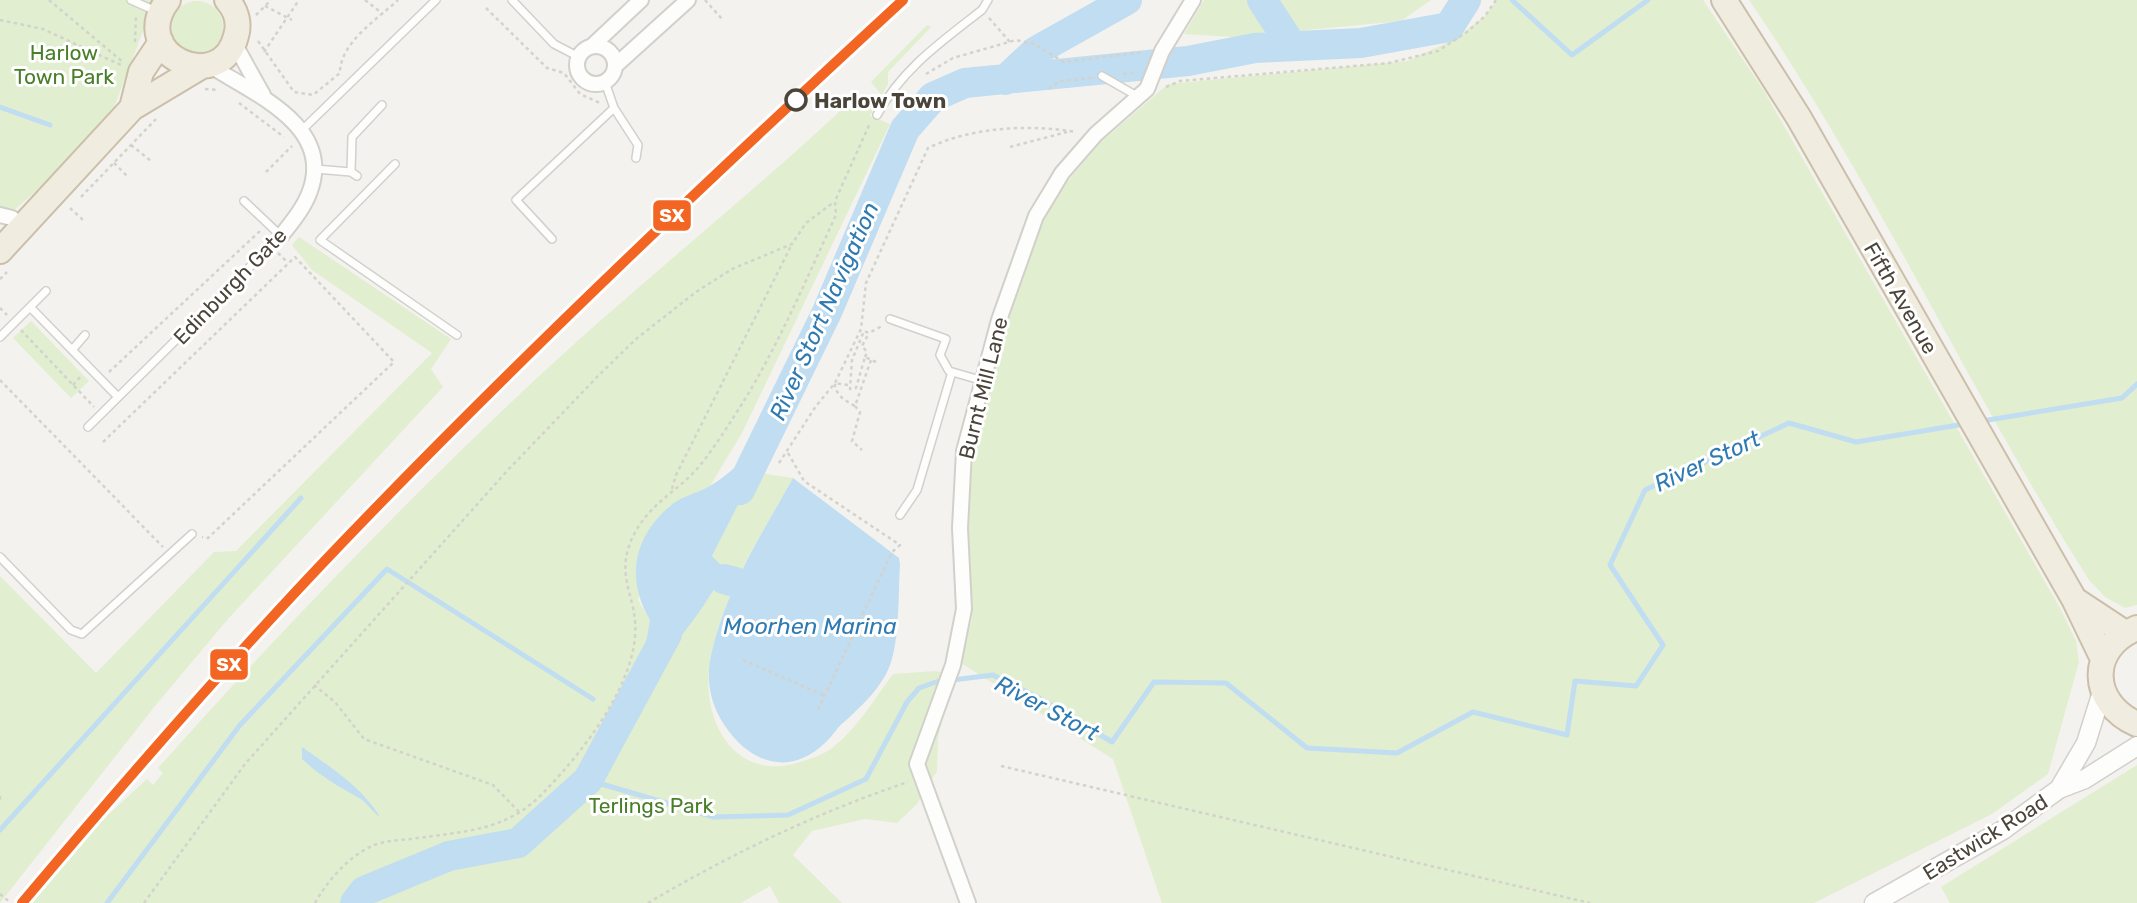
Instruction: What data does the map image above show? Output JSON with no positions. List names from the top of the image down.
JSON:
{
  "streets": {
    "highway": ["Fifth Avenue"],
    "street": ["Edinburgh Gate", "Burnt Mill Lane", "Eastwick Road"]
  },
  "water": ["River Stort Navigation", "River Stort", "Moorhen Marina"],
  "parks": ["Harlow Town Park", "Terlings Park"],
  "places": ["Harlow Town"],
  "lines": ["transit line SX"]
}
